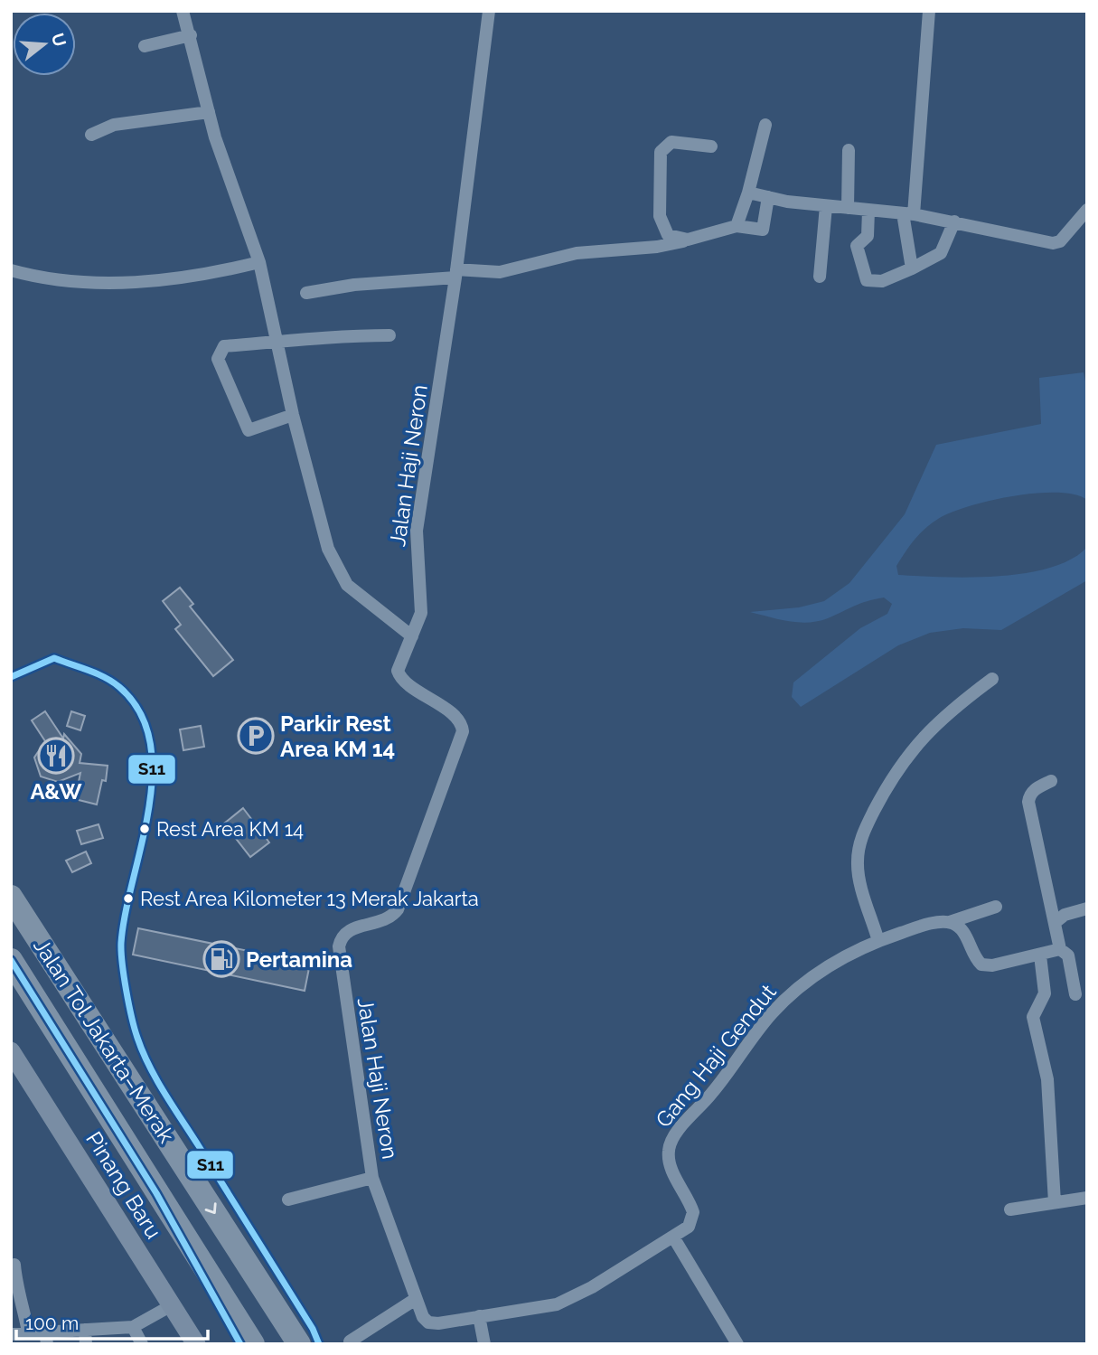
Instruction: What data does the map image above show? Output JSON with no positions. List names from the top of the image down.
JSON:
{
  "streets": {
    "highway": ["Jalan Tol Jakarta–Merak"],
    "main road": ["Pinang Baru"],
    "street": ["Jalan Haji Neron", "Gang Haji Gendut"]
  },
  "places": {
    "parking": ["Parkir Rest Area KM 14"],
    "restaurant": ["A&W"],
    "other": ["Rest Area KM 14", "Rest Area Kilometer 13 Merak Jakarta"],
    "fuel station": ["Pertamina"]
  },
  "lines": ["transit line S11"],
  "scale_bar": "100 m",
  "north": "right"
}
